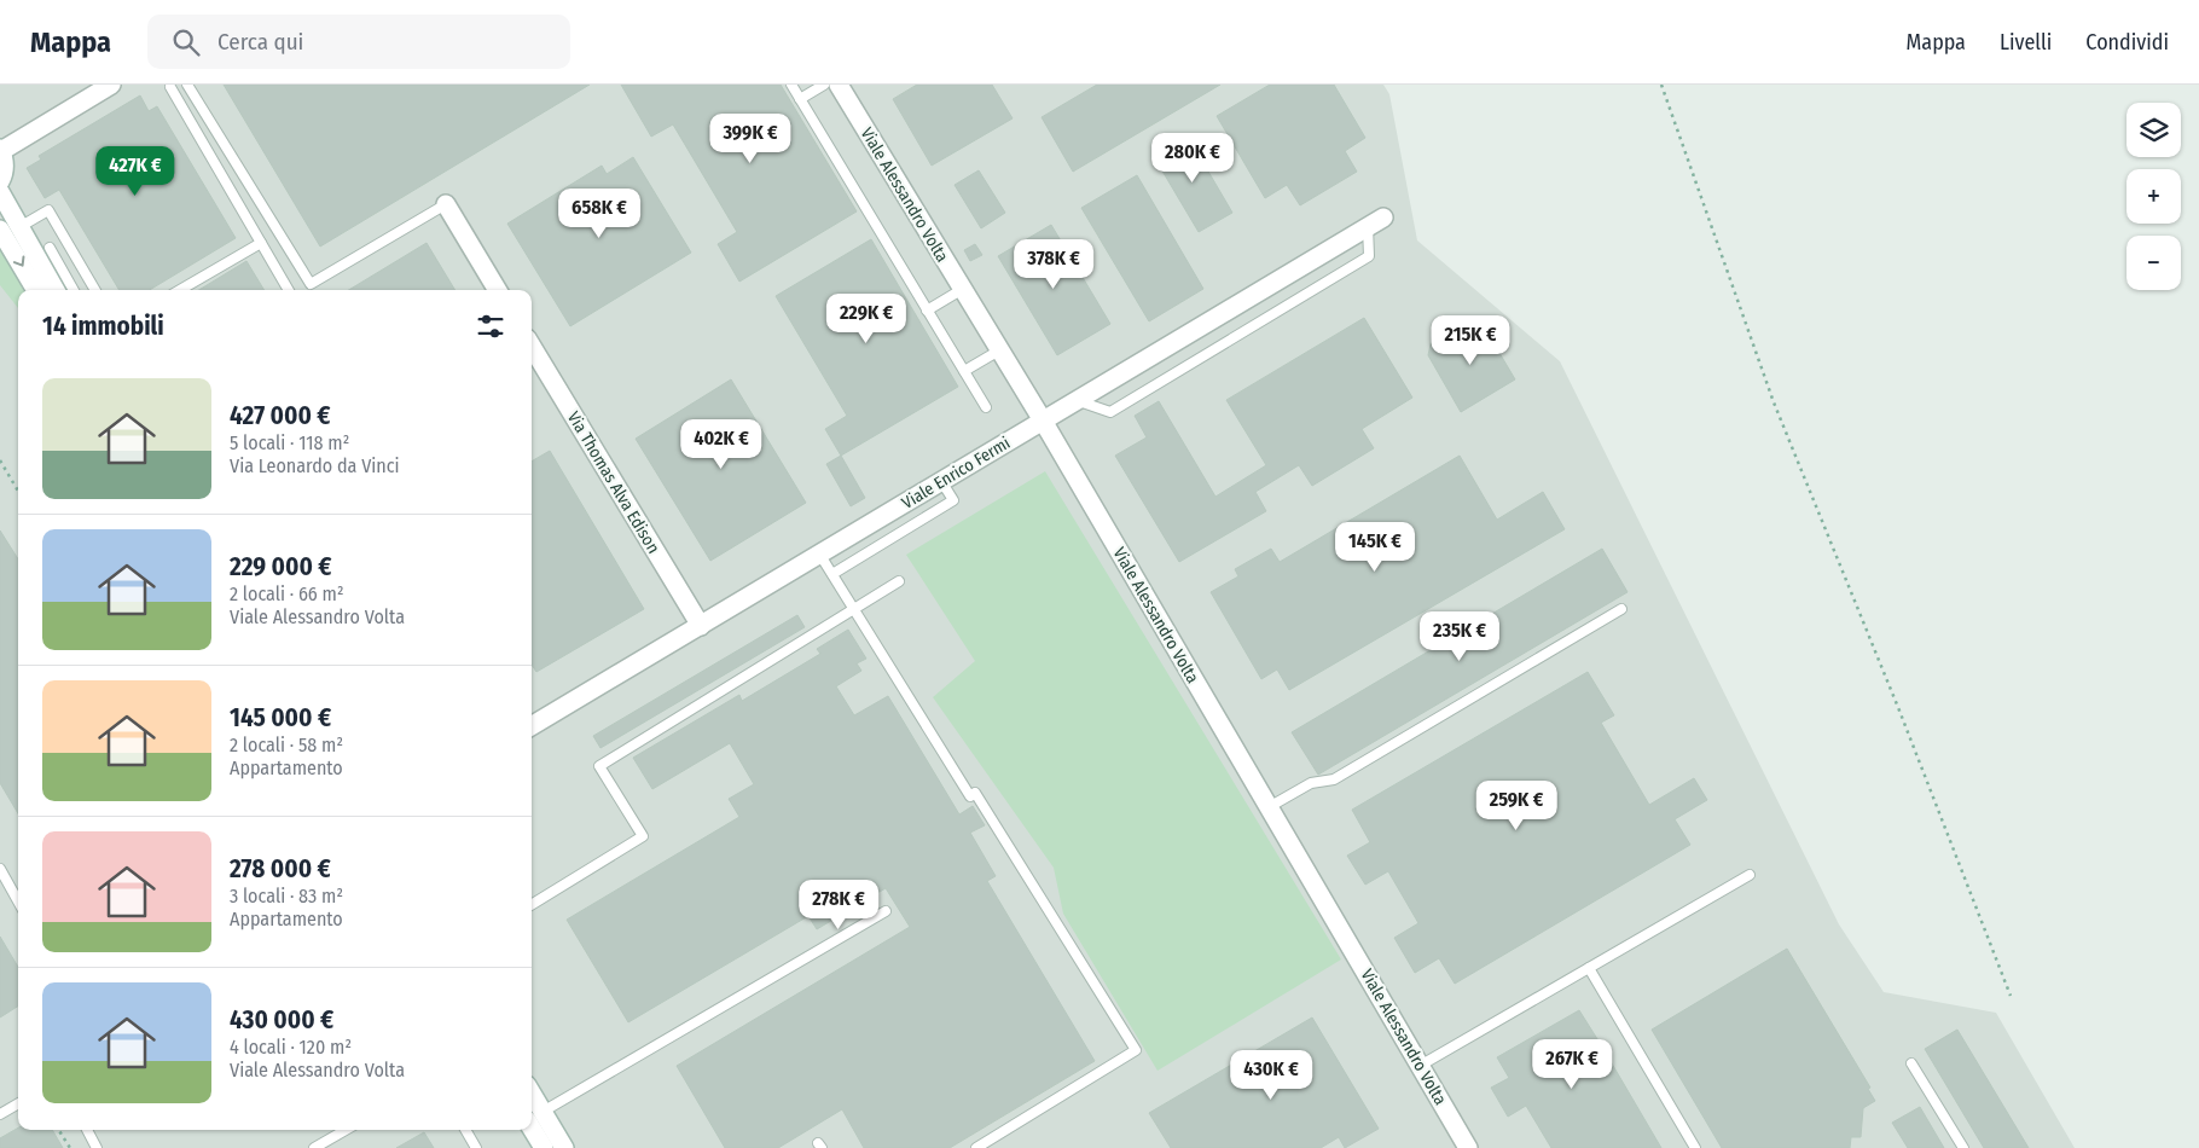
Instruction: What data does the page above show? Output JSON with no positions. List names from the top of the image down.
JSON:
{
  "streets": {
    "street": ["Viale Alessandro Volta", "Viale Enrico Fermi", "Via Thomas Alva Edison"]
  },
  "crossings": [
    ["Viale Alessandro Volta", "Viale Enrico Fermi"],
    ["Viale Enrico Fermi", "Via Thomas Alva Edison"]
  ],
  "page": {
    "header": "Mappa",
    "search": "Cerca qui",
    "nav": ["Mappa", "Livelli", "Condividi"],
    "map_buttons": ["+", "−"],
    "price": [
      "399K €",
      "280K €",
      "427K €",
      "658K €",
      "378K €",
      "229K €",
      "215K €",
      "402K €",
      "145K €",
      "235K €",
      "259K €",
      "278K €",
      "267K €",
      "430K €"
    ],
    "heading": "14 immobili",
    "list": [
      {
        "name": "427 000 €",
        "note": "5 locali · 118 m² · Via Leonardo da Vinci"
      },
      {
        "name": "229 000 €",
        "note": "2 locali · 66 m² · Viale Alessandro Volta"
      },
      {
        "name": "145 000 €",
        "note": "2 locali · 58 m² · Appartamento"
      },
      {
        "name": "278 000 €",
        "note": "3 locali · 83 m² · Appartamento"
      },
      {
        "name": "430 000 €",
        "note": "4 locali · 120 m² · Viale Alessandro Volta"
      }
    ]
  }
}
